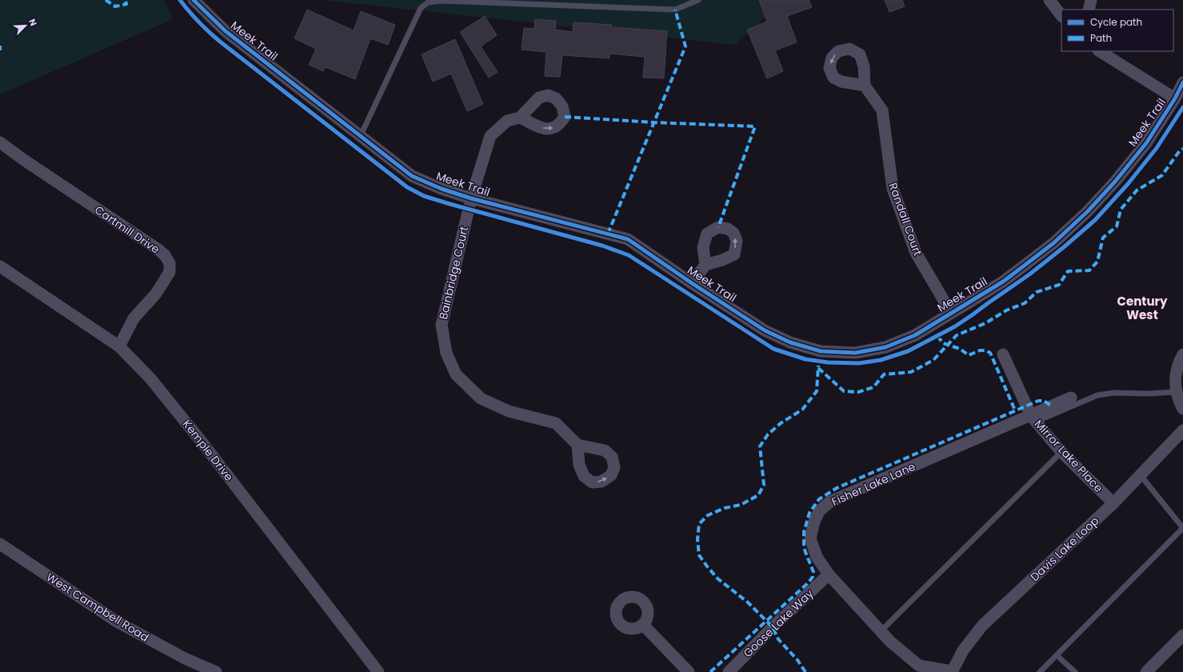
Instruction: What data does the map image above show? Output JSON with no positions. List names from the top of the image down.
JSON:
{
  "streets": {
    "street": [
      "Meek Trail",
      "Randall Court",
      "Cartmill Drive",
      "Bainbridge Court",
      "Kemple Drive",
      "Mirror Lake Place",
      "Fisher Lake Lane",
      "Davis Lake Loop",
      "West Campbell Road",
      "Goose Lake Way"
    ]
  },
  "crossings": [
    ["Meek Trail", "Randall Court"],
    ["Meek Trail", "Bainbridge Court"],
    ["Cartmill Drive", "Kemple Drive"],
    ["Mirror Lake Place", "Fisher Lake Lane"],
    ["Mirror Lake Place", "Davis Lake Loop"],
    ["Fisher Lake Lane", "Davis Lake Loop"],
    ["Fisher Lake Lane", "Goose Lake Way"]
  ],
  "districts": ["Century West"],
  "legend": ["Cycle path", "Path"],
  "north": "top right"
}
